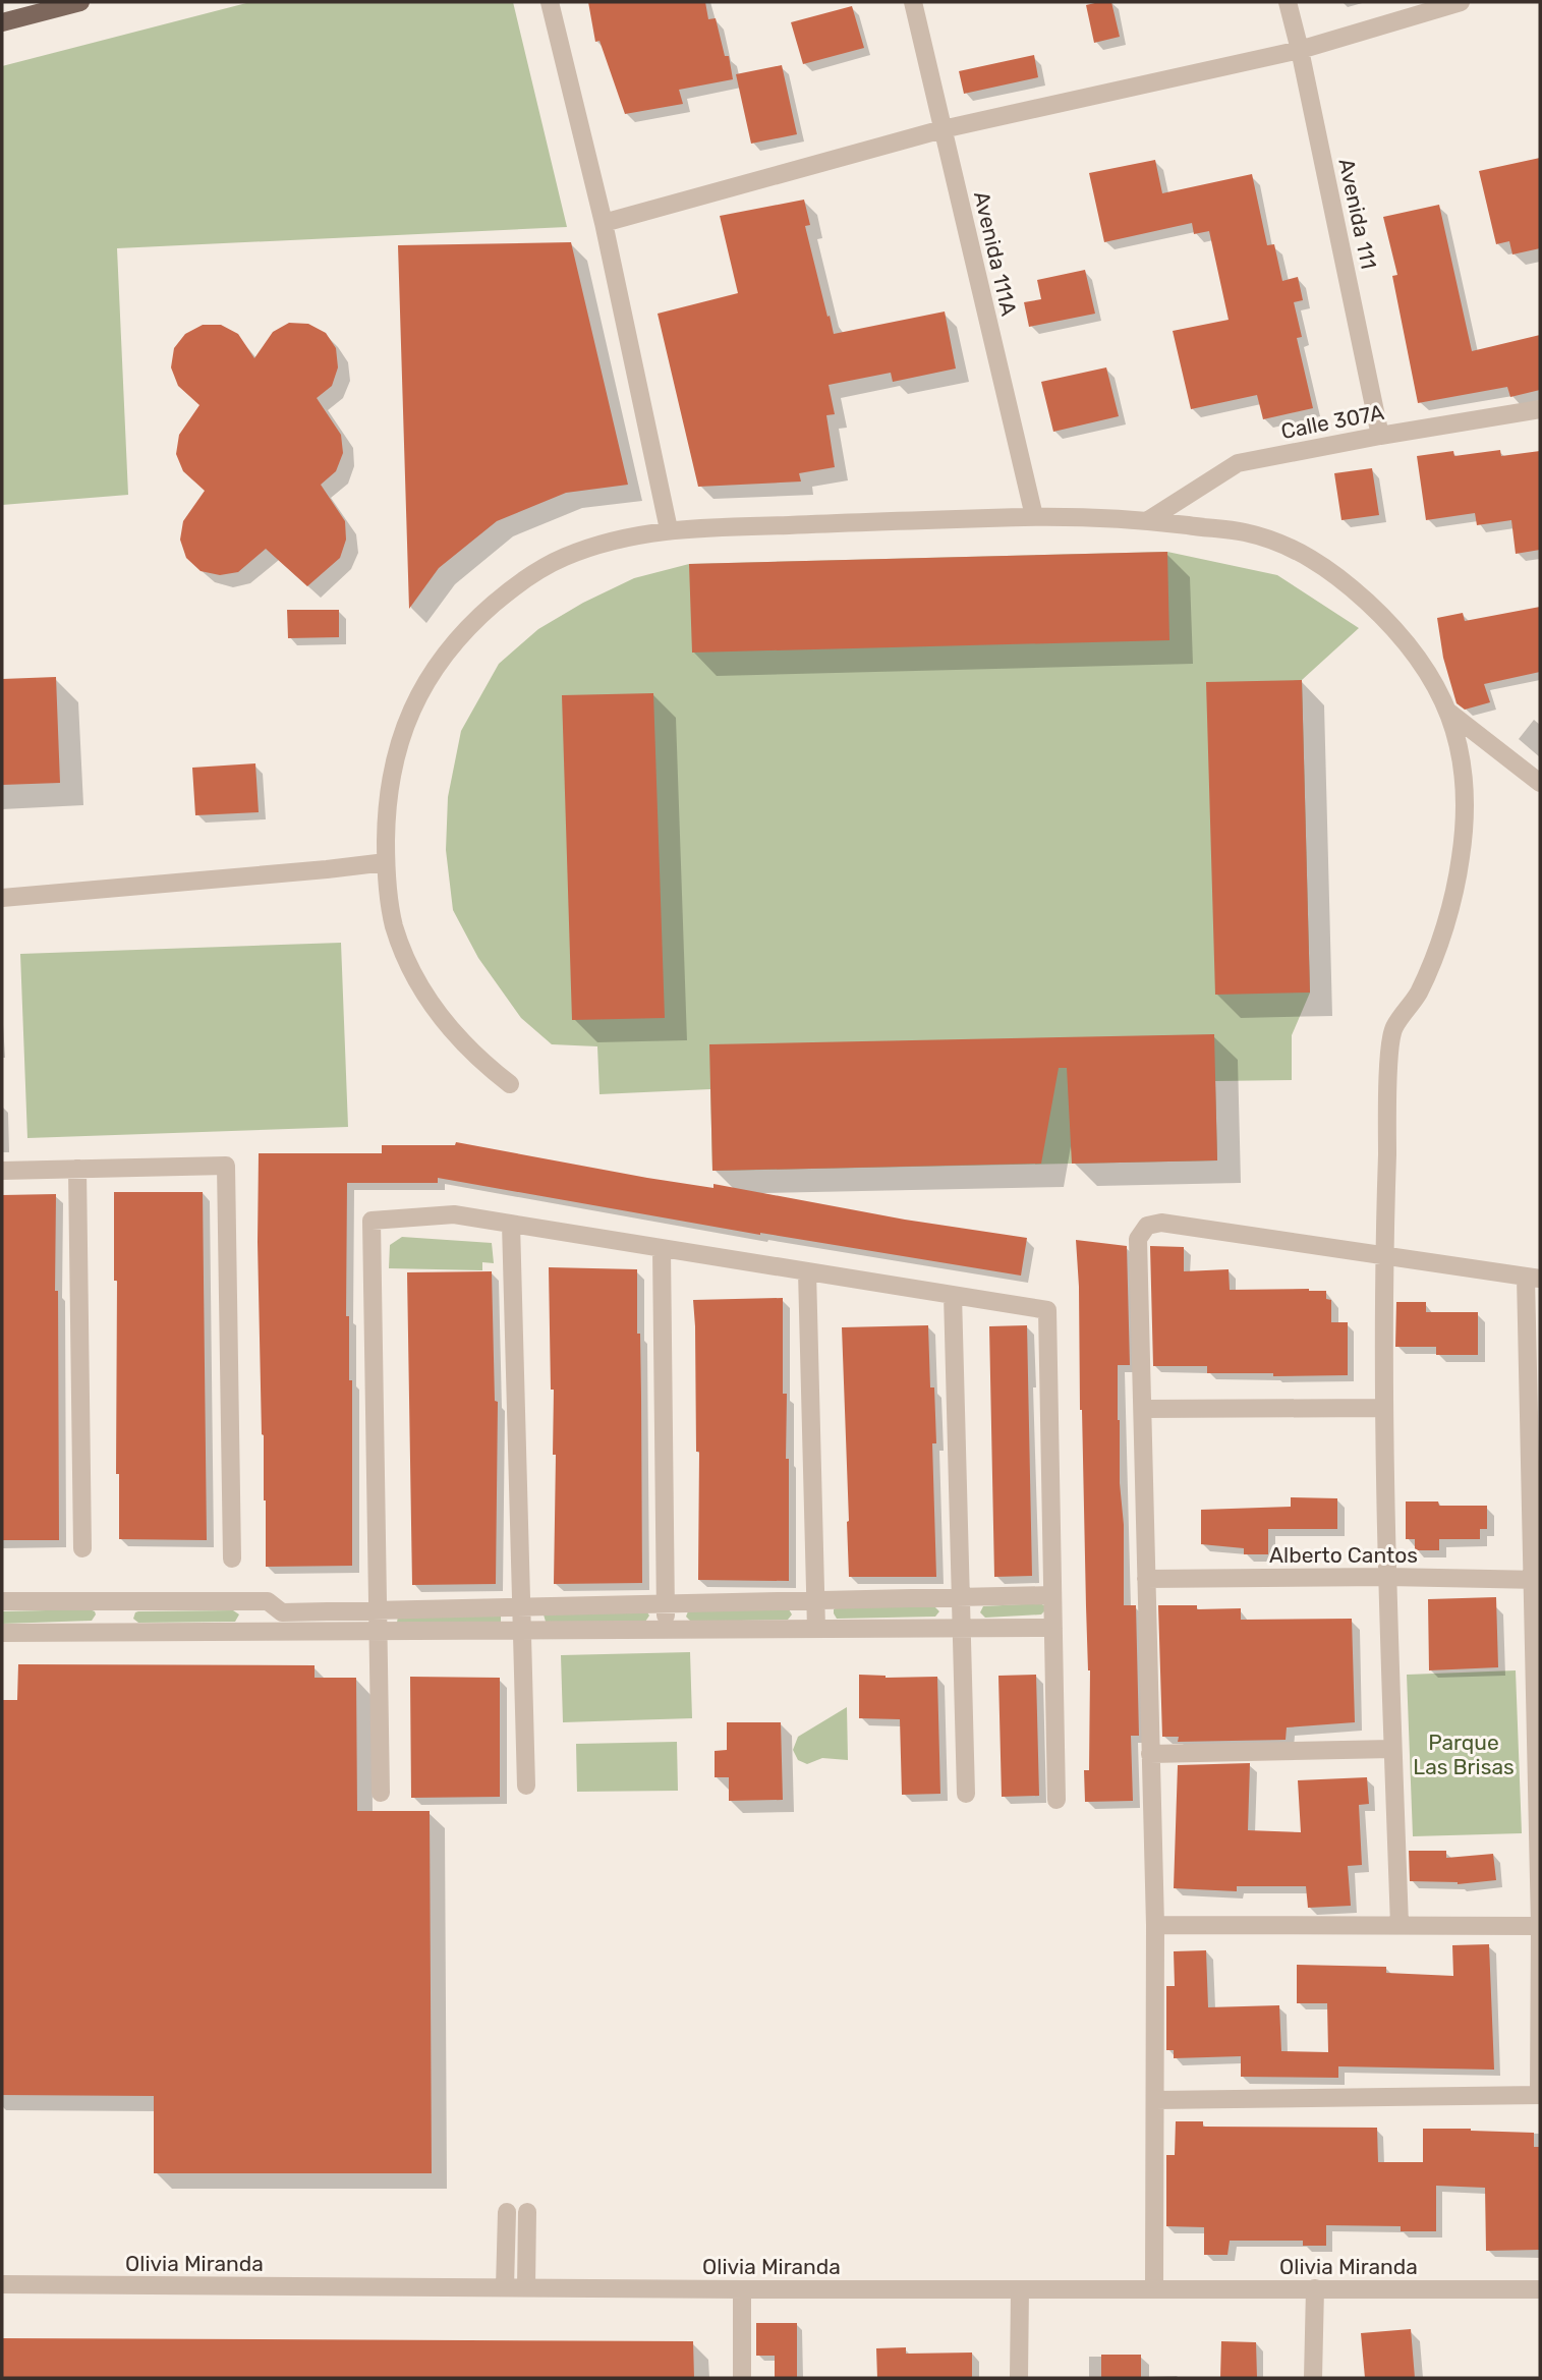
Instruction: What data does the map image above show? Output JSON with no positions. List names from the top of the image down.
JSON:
{
  "streets": {
    "street": [
      "Avenida 111",
      "Avenida 111A",
      "Calle 307A",
      "Alberto Cantos",
      "Olivia Miranda"
    ]
  },
  "crossings": [
    ["Avenida 111", "Calle 307A"]
  ],
  "parks": ["Parque Las Brisas"]
}
